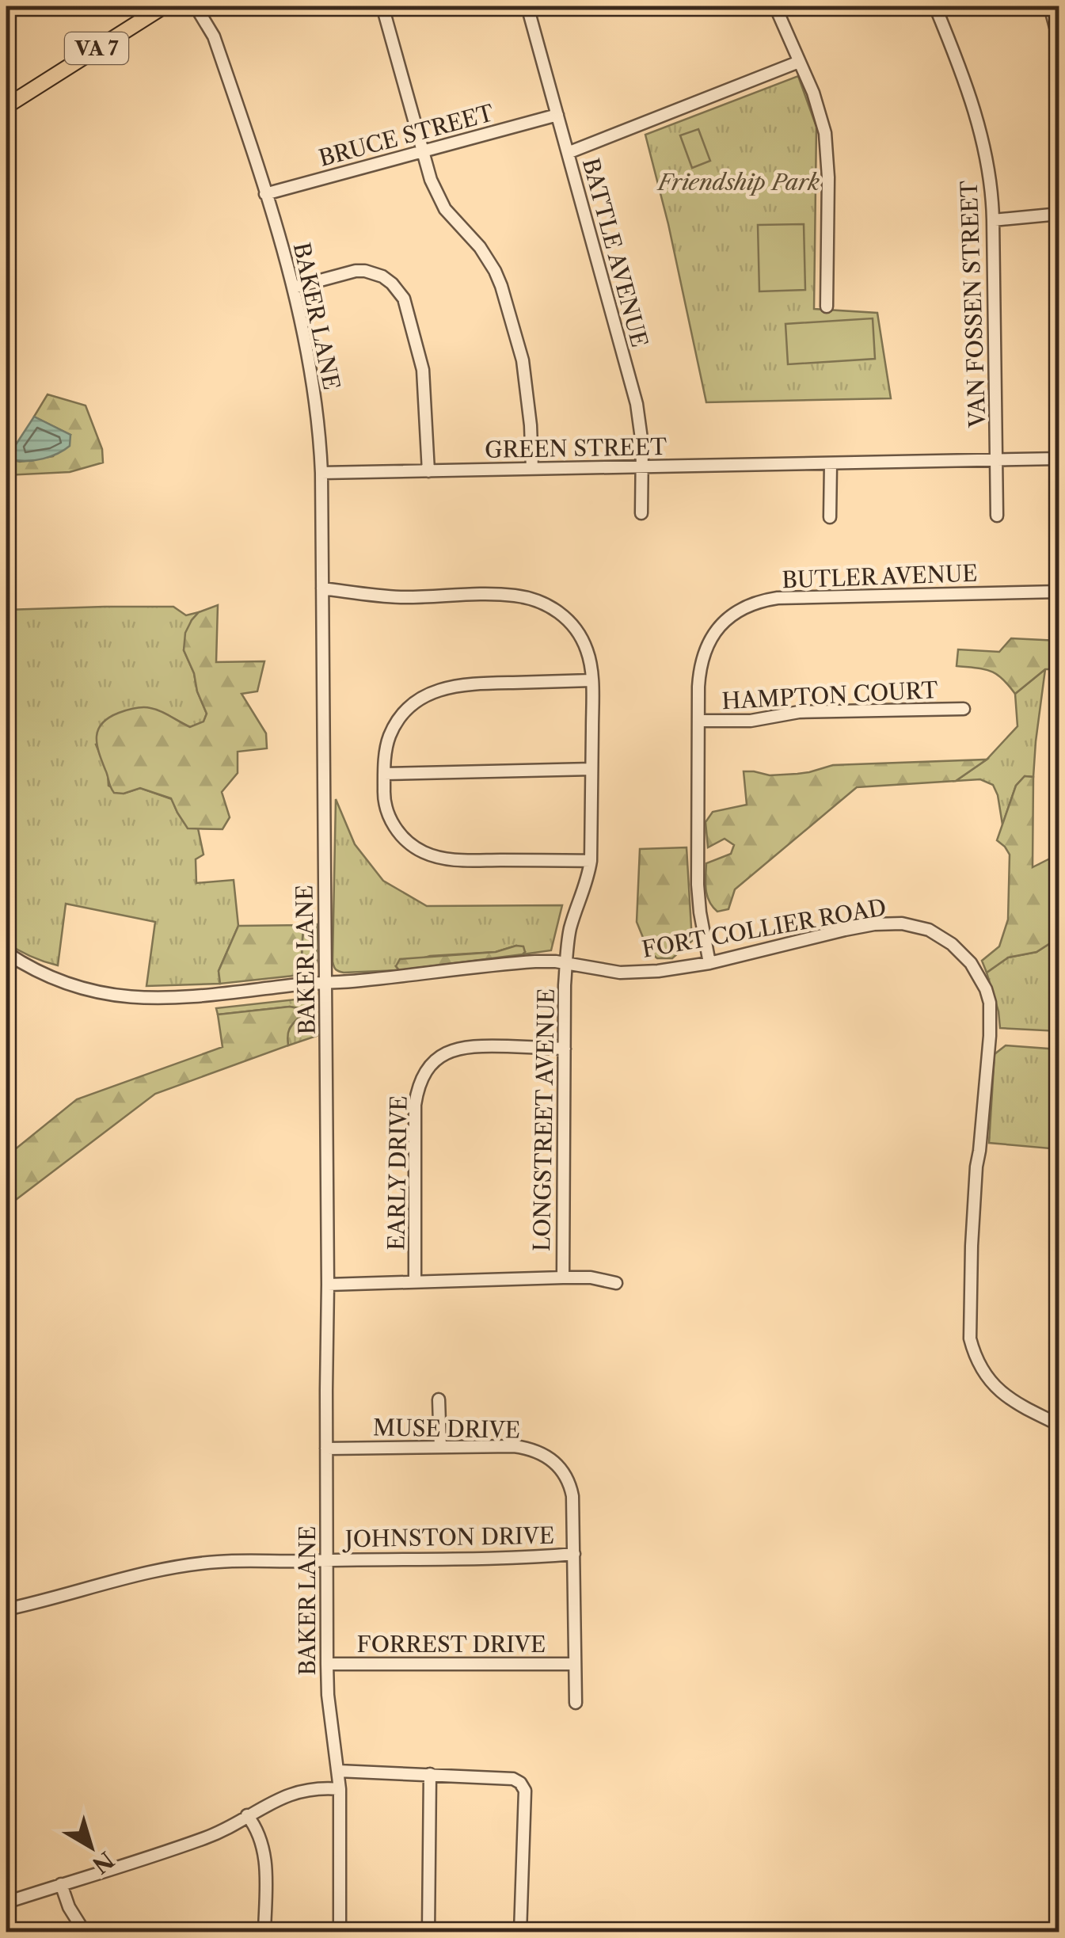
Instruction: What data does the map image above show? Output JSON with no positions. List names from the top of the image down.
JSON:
{
  "streets": {
    "main road": ["VA 7"],
    "street": [
      "BRUCE STREET",
      "BATTLE AVENUE",
      "VAN FOSSEN STREET",
      "BAKER LANE",
      "GREEN STREET",
      "BUTLER AVENUE",
      "HAMPTON COURT",
      "FORT COLLIER ROAD",
      "LONGSTREET AVENUE",
      "EARLY DRIVE",
      "MUSE DRIVE",
      "JOHNSTON DRIVE",
      "FORREST DRIVE"
    ]
  },
  "crossings": [
    ["BRUCE STREET", "BATTLE AVENUE"],
    ["BRUCE STREET", "BAKER LANE"],
    ["BATTLE AVENUE", "GREEN STREET"],
    ["VAN FOSSEN STREET", "GREEN STREET"],
    ["BAKER LANE", "GREEN STREET"],
    ["BAKER LANE", "FORT COLLIER ROAD"],
    ["BAKER LANE", "LONGSTREET AVENUE"],
    ["BAKER LANE", "MUSE DRIVE"],
    ["BAKER LANE", "JOHNSTON DRIVE"],
    ["BAKER LANE", "FORREST DRIVE"],
    ["BUTLER AVENUE", "HAMPTON COURT"],
    ["BUTLER AVENUE", "FORT COLLIER ROAD"],
    ["FORT COLLIER ROAD", "LONGSTREET AVENUE"],
    ["LONGSTREET AVENUE", "EARLY DRIVE"],
    ["MUSE DRIVE", "JOHNSTON DRIVE"],
    ["MUSE DRIVE", "FORREST DRIVE"]
  ],
  "parks": ["Friendship Park"],
  "north": "bottom right"
}
